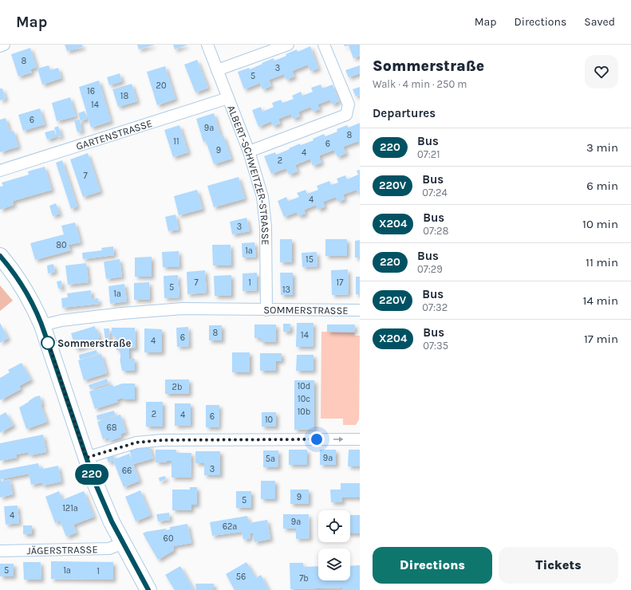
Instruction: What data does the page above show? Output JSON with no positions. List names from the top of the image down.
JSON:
{
  "streets": {
    "street": [
      "GARTENSTRASSE",
      "ALBERT-SCHWEITZER-STRASSE",
      "SOMMERSTRASSE",
      "JÄGERSTRASSE"
    ]
  },
  "crossings": [
    ["GARTENSTRASSE", "ALBERT-SCHWEITZER-STRASSE"],
    ["ALBERT-SCHWEITZER-STRASSE", "SOMMERSTRASSE"]
  ],
  "places": ["Sommerstraße"],
  "lines": ["bus line 220"],
  "house_numbers": [
    "8",
    "3",
    "5",
    "20",
    "16",
    "18",
    "14",
    "6",
    "9a",
    "8",
    "11",
    "6",
    "9",
    "4",
    "2",
    "7",
    "4",
    "3",
    "80",
    "1a",
    "15",
    "7",
    "1",
    "17",
    "5",
    "13",
    "1a",
    "8",
    "14",
    "6",
    "4",
    "10d",
    "2b",
    "10c",
    "10b",
    "2",
    "4",
    "6",
    "10",
    "68",
    "9a",
    "5a",
    "3",
    "66",
    "9",
    "5",
    "121a",
    "4",
    "9a",
    "62a",
    "60",
    "5",
    "1a",
    "1",
    "56",
    "7b"
  ],
  "page": {
    "header": "Map",
    "nav": ["Map", "Directions", "Saved"],
    "on_map": "220",
    "heading": [
      ["Sommerstraße", "Walk · 4 min · 250 m"],
      "Departures"
    ],
    "list": [
      {
        "mark": "220",
        "name": "Bus",
        "note": "07:21",
        "value": "3 min"
      },
      {
        "mark": "220V",
        "name": "Bus",
        "note": "07:24",
        "value": "6 min"
      },
      {
        "mark": "X204",
        "name": "Bus",
        "note": "07:28",
        "value": "10 min"
      },
      {
        "mark": "220",
        "name": "Bus",
        "note": "07:29",
        "value": "11 min"
      },
      {
        "mark": "220V",
        "name": "Bus",
        "note": "07:32",
        "value": "14 min"
      },
      {
        "mark": "X204",
        "name": "Bus",
        "note": "07:35",
        "value": "17 min"
      }
    ],
    "buttons": ["Directions", "Tickets"]
  }
}
